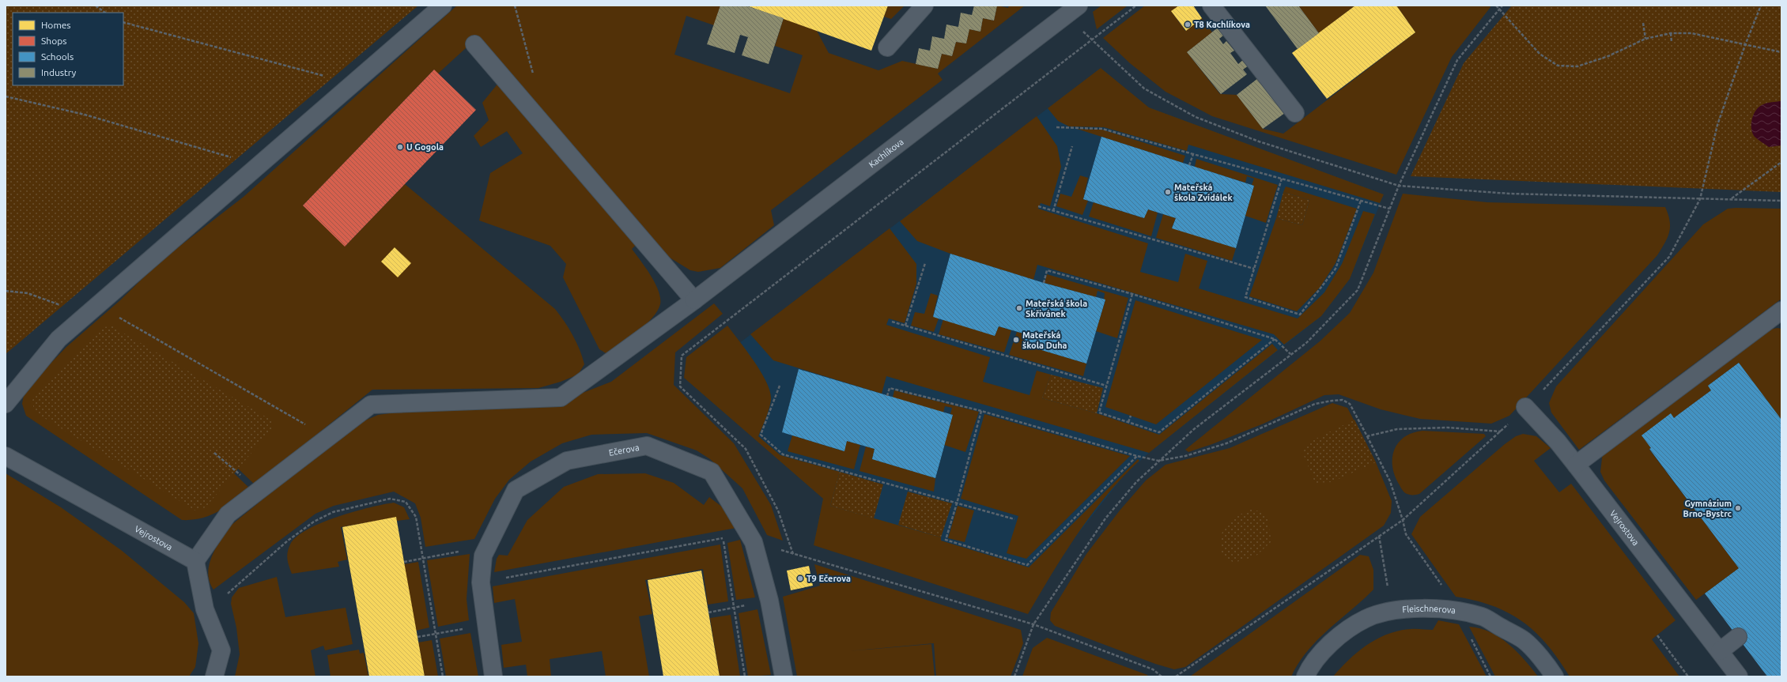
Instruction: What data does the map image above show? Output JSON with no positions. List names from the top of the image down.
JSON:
{
  "streets": {
    "street": [
      "Kachlíkova",
      "Ečerova",
      "Vejrostova",
      "Fleischnerova"
    ]
  },
  "crossings": [
    ["Kachlíkova", "Vejrostova"]
  ],
  "places": [
    "T8 Kachlíkova",
    "U Gogola",
    "Mateřská škola Zvídálek",
    "Mateřská škola Skřivánek",
    "Mateřská škola Duha",
    "Gymnázium Brno-Bystrc",
    "T9 Ečerova"
  ],
  "legend": [
    "Homes",
    "Shops",
    "Schools",
    "Industry"
  ]
}
